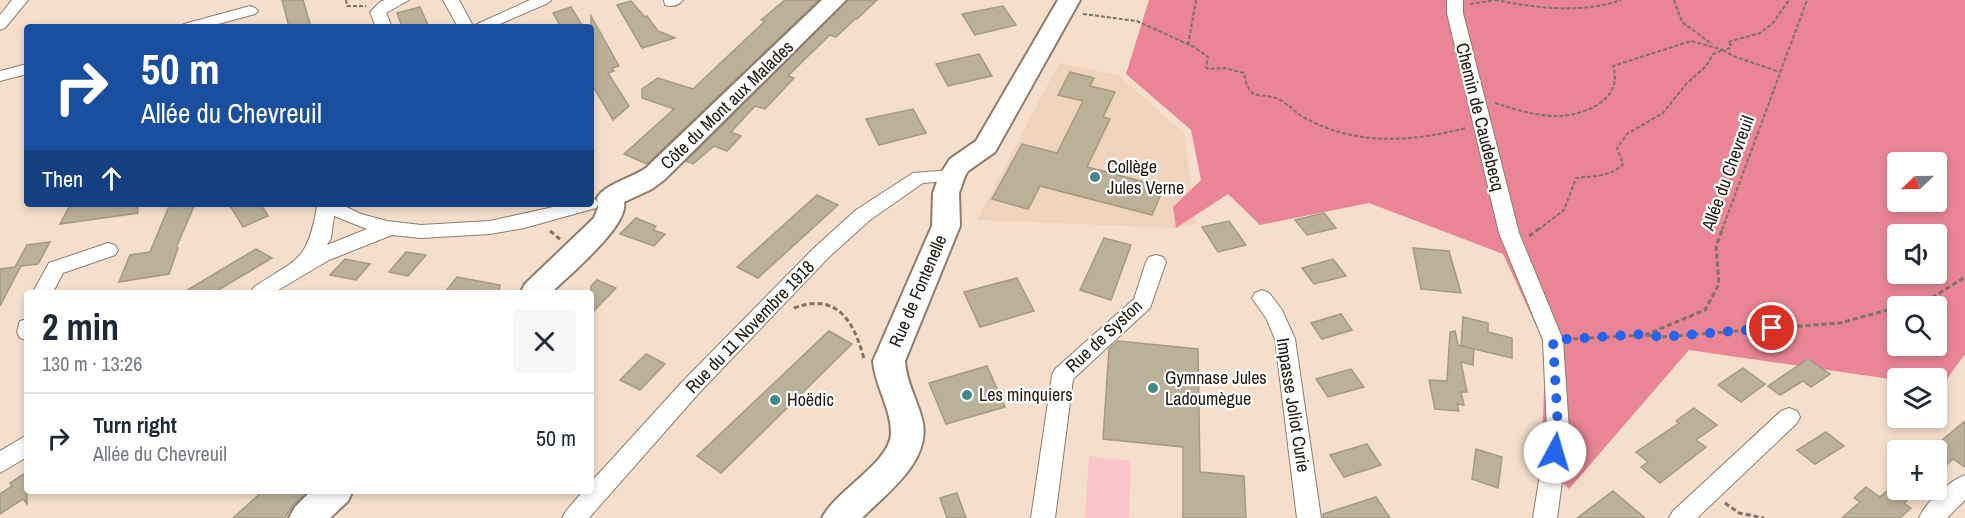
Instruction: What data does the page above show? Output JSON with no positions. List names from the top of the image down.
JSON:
{
  "streets": {
    "street": [
      "Côte du Mont aux Malades",
      "Chemin de Caudebecq",
      "Rue de Fontenelle",
      "Rue du 11 Novembre 1918",
      "Rue de Syston",
      "Impasse Joliot Curie"
    ],
    "path": ["Allée du Chevreuil"]
  },
  "crossings": [
    ["Chemin de Caudebecq", "Allée du Chevreuil"],
    ["Rue de Fontenelle", "Rue du 11 Novembre 1918"]
  ],
  "places": [
    "Collège Jules Verne",
    "Gymnase Jules Ladoumègue",
    "Les minquiers",
    "Hoëdic"
  ],
  "north": "left",
  "page": {
    "turn": ["50 m", "Allée du Chevreuil"],
    "then": "Then",
    "map_buttons": "+",
    "heading": ["2 min", "130 m · 13:26"],
    "list": [
      {
        "name": "Turn right",
        "note": "Allée du Chevreuil",
        "value": "50 m"
      }
    ]
  }
}
